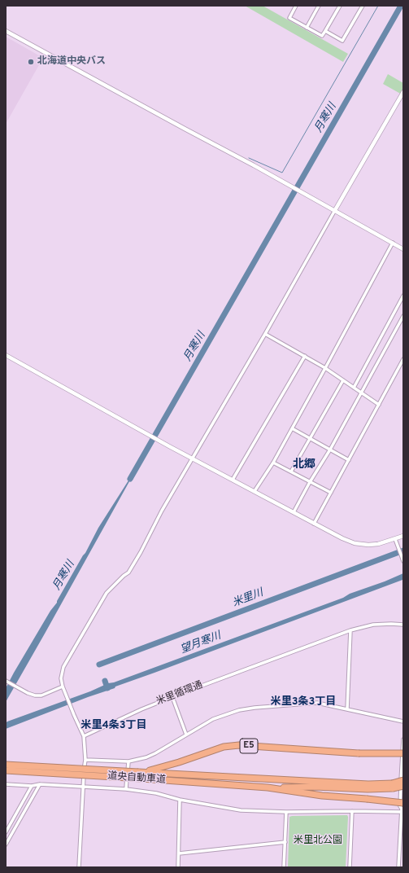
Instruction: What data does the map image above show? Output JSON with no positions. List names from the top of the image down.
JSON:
{
  "streets": {
    "highway": ["E5", "道央自動車道"],
    "street": ["米里循環通"]
  },
  "crossings": [
    ["E5", "道央自動車道"]
  ],
  "districts": ["北郷", "米里3条3丁目", "米里4条3丁目"],
  "water": ["月寒川", "米里川", "望月寒川"],
  "parks": ["米里北公園"],
  "places": ["北海道中央バス"]
}
